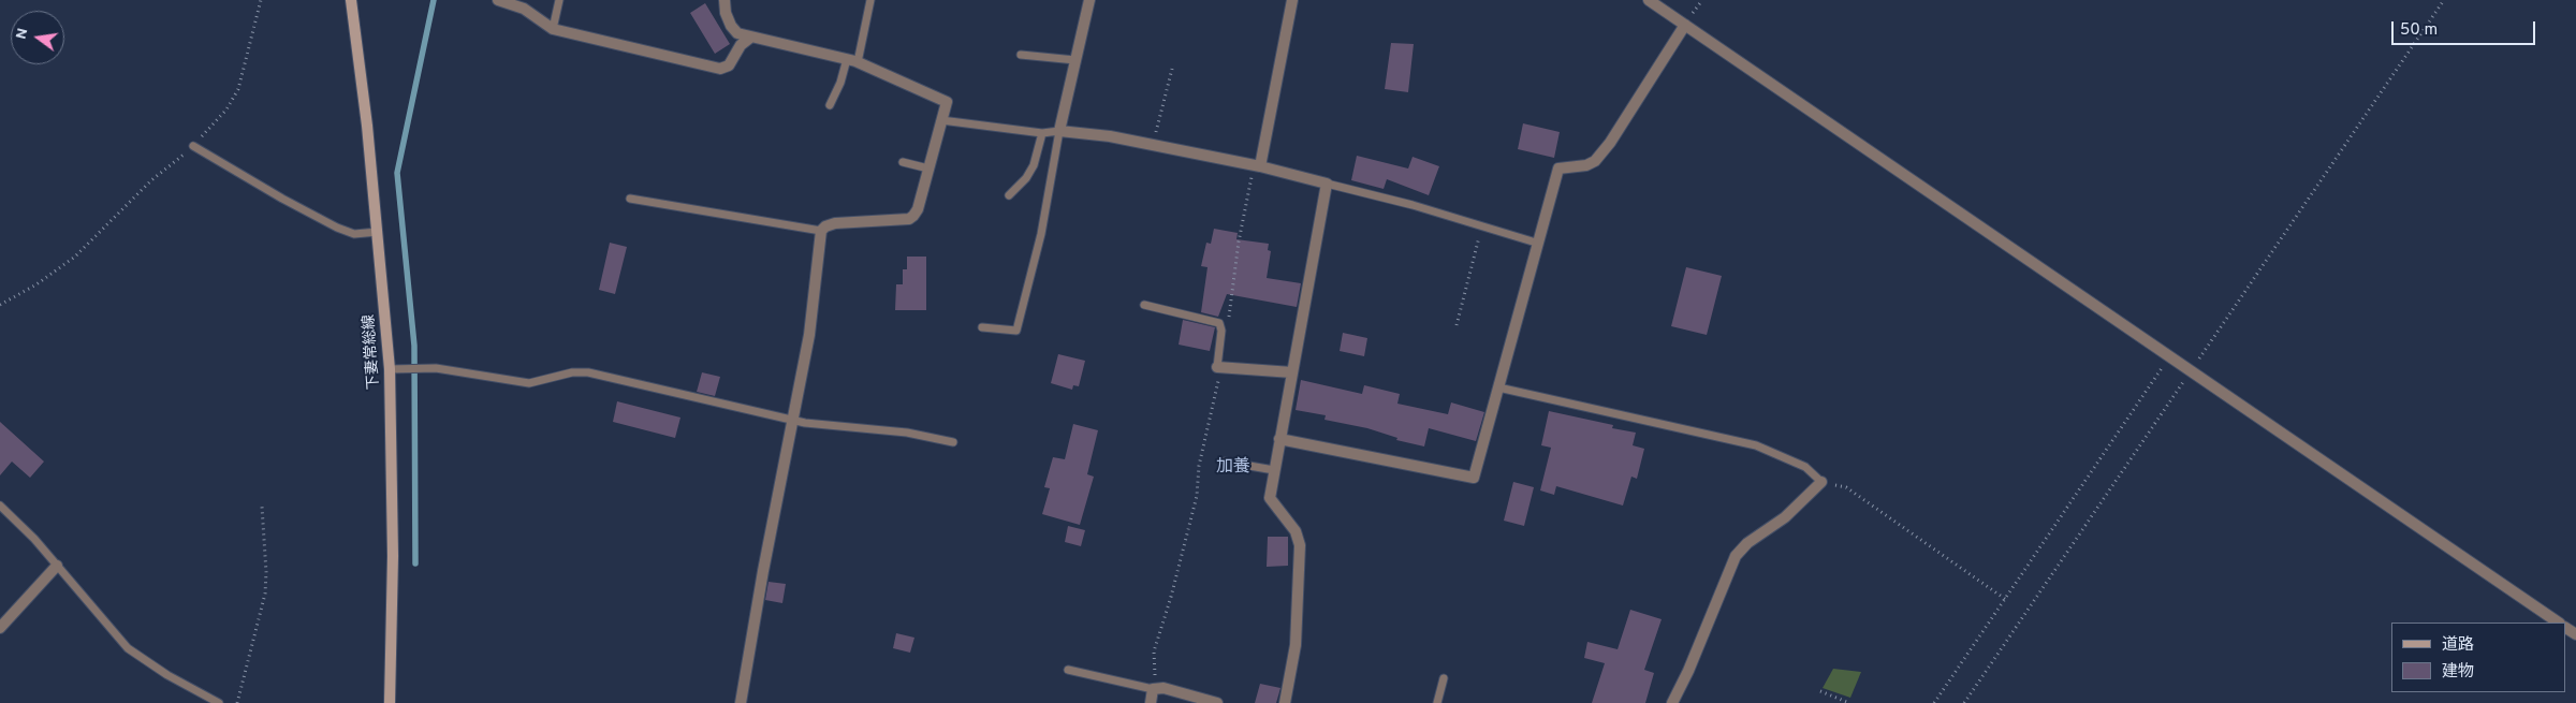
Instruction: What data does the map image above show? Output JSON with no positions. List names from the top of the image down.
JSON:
{
  "streets": {
    "main road": ["下妻常総線"]
  },
  "districts": ["加養"],
  "legend": ["道路", "建物"],
  "scale_bar": "50 m",
  "north": "left"
}
